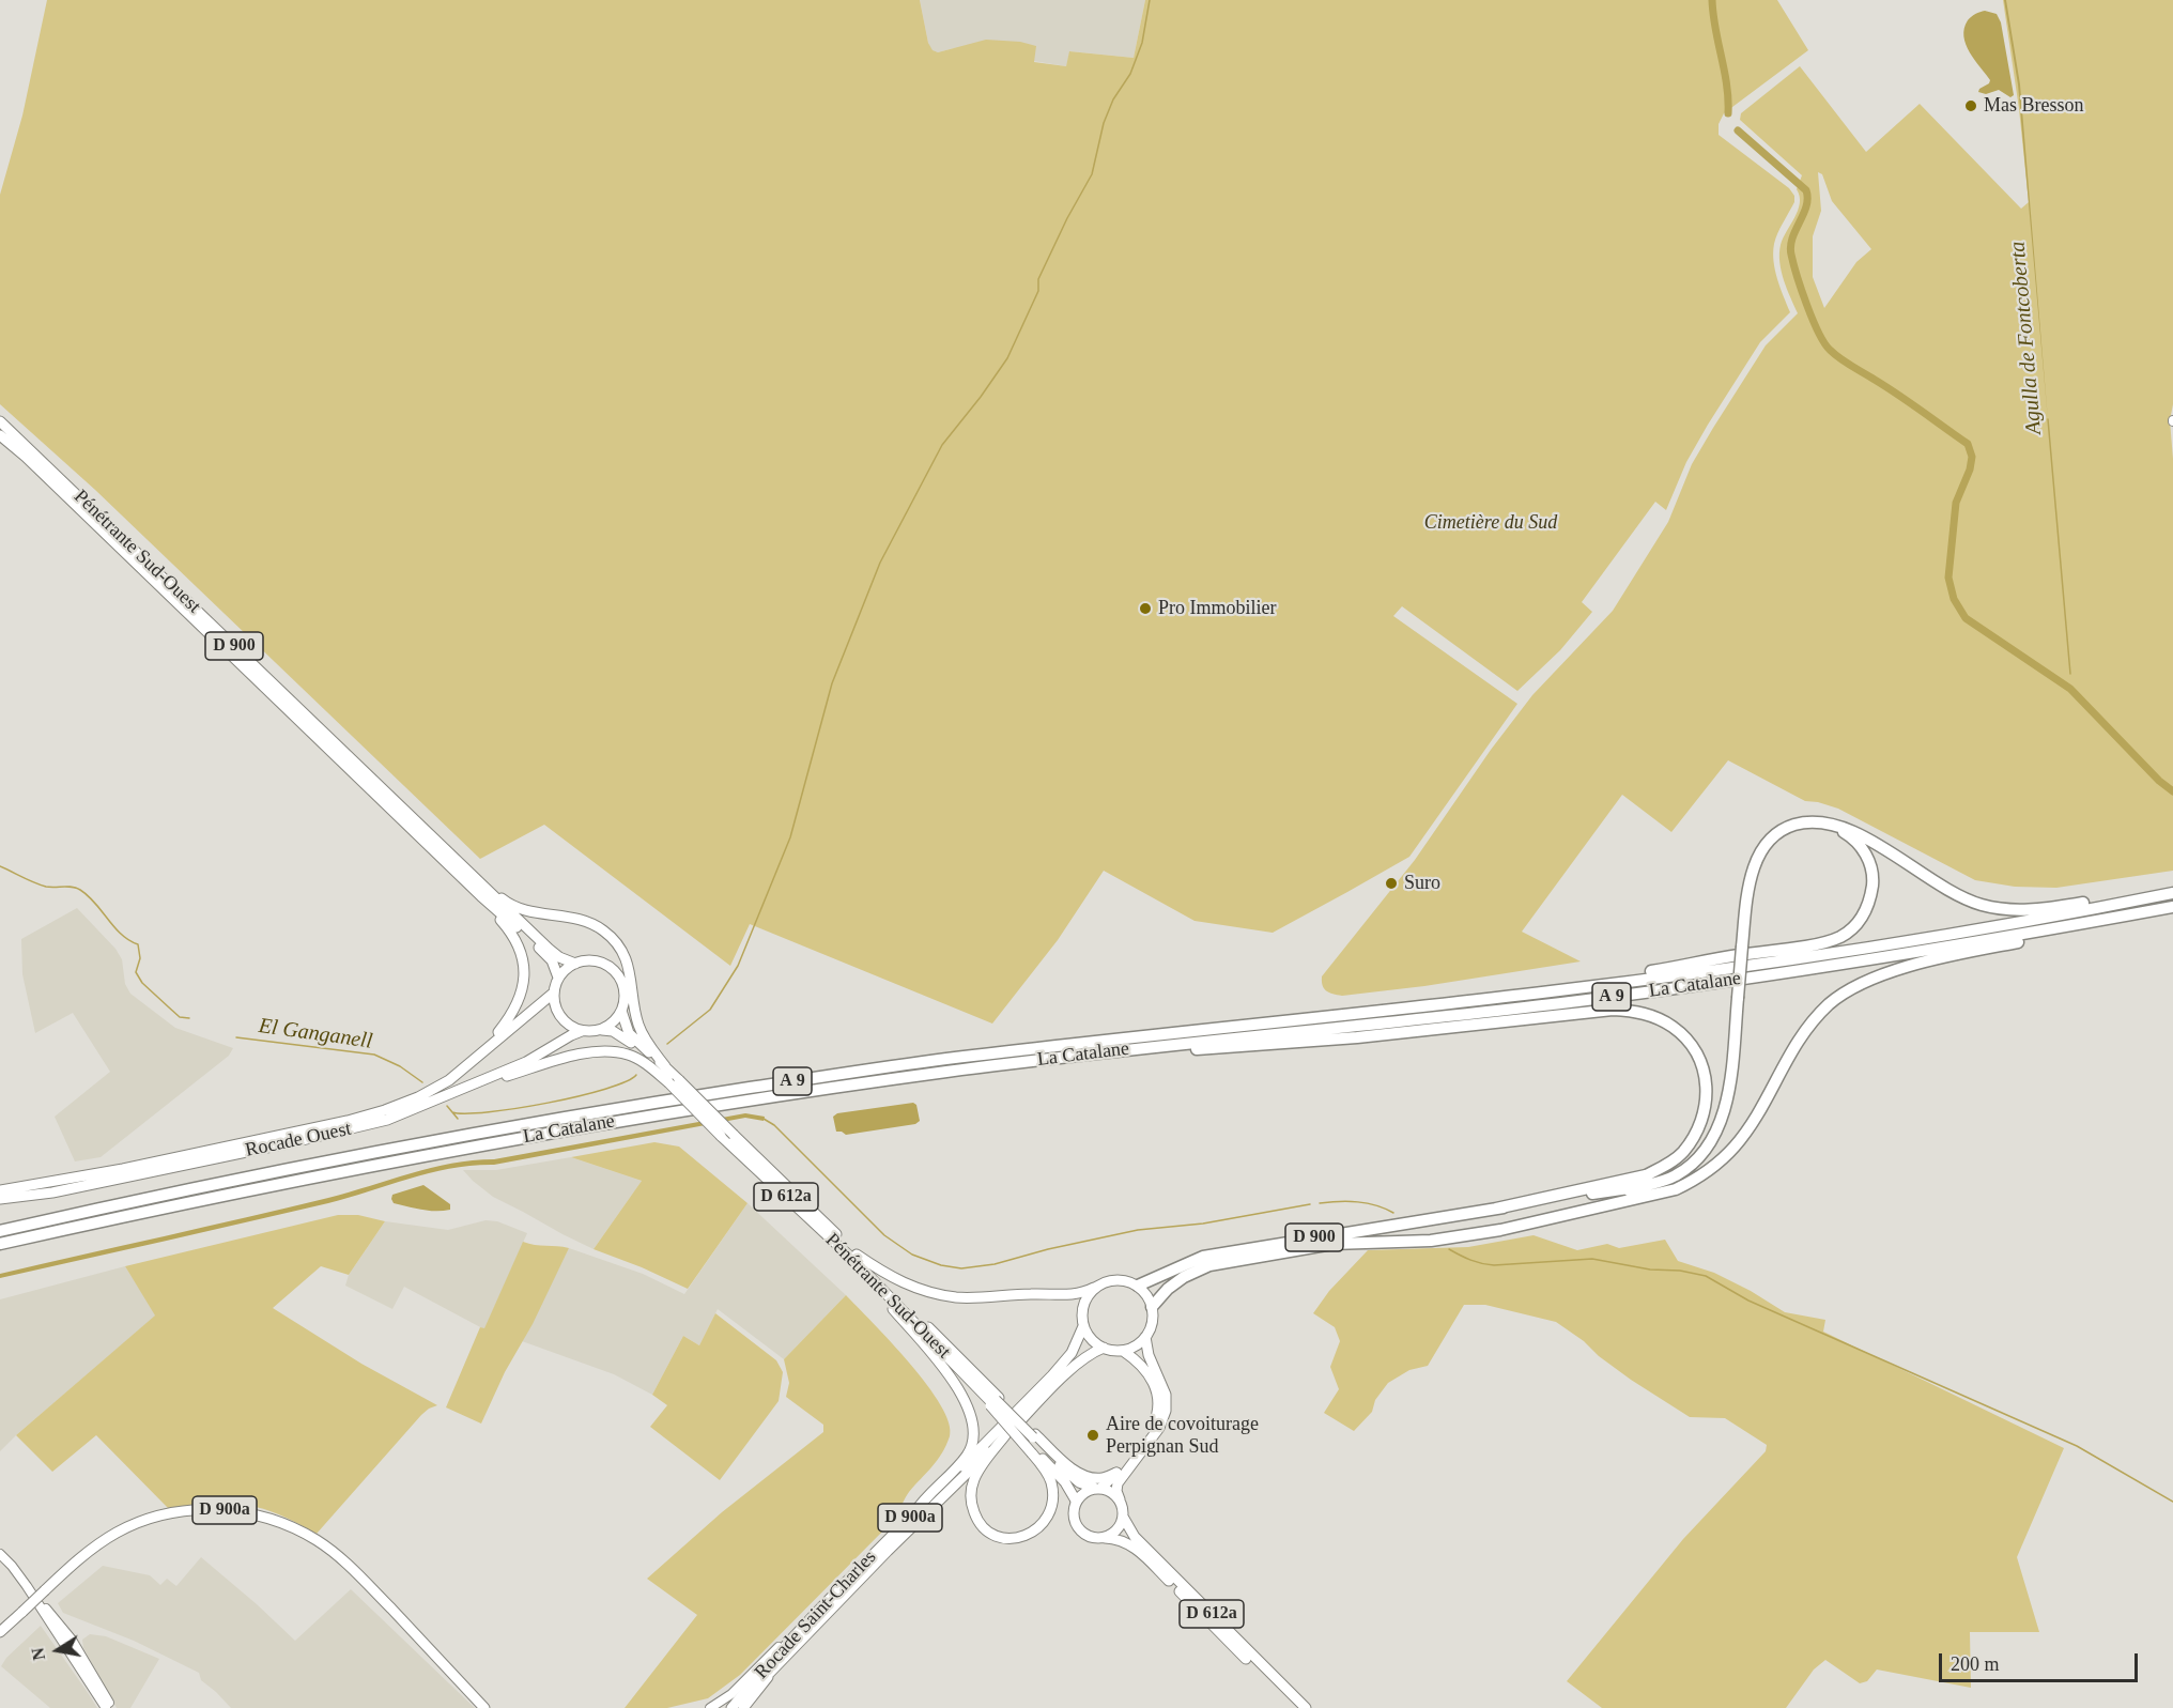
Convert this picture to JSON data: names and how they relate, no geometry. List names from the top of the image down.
{
  "streets": {
    "highway": ["D 900", "La Catalane", "A 9"],
    "main road": [
      "Pénétrante Sud-Ouest",
      "Rocade Ouest",
      "D 612a",
      "D 900a",
      "Rocade Saint-Charles"
    ]
  },
  "crossings": [
    ["Pénétrante Sud-Ouest", "Rocade Ouest"],
    ["Pénétrante Sud-Ouest", "D 612a"],
    ["Pénétrante Sud-Ouest", "D 900a"],
    ["D 900", "Rocade Saint-Charles"],
    ["D 900a", "Rocade Saint-Charles"]
  ],
  "water": ["Agulla de Fontcoberta", "El Ganganell"],
  "parks": ["Cimetière du Sud"],
  "places": [
    "Mas Bresson",
    "Pro Immobilier",
    "Suro",
    "Aire de covoiturage Perpignan Sud"
  ],
  "scale_bar": "200 m",
  "north": "left"
}
